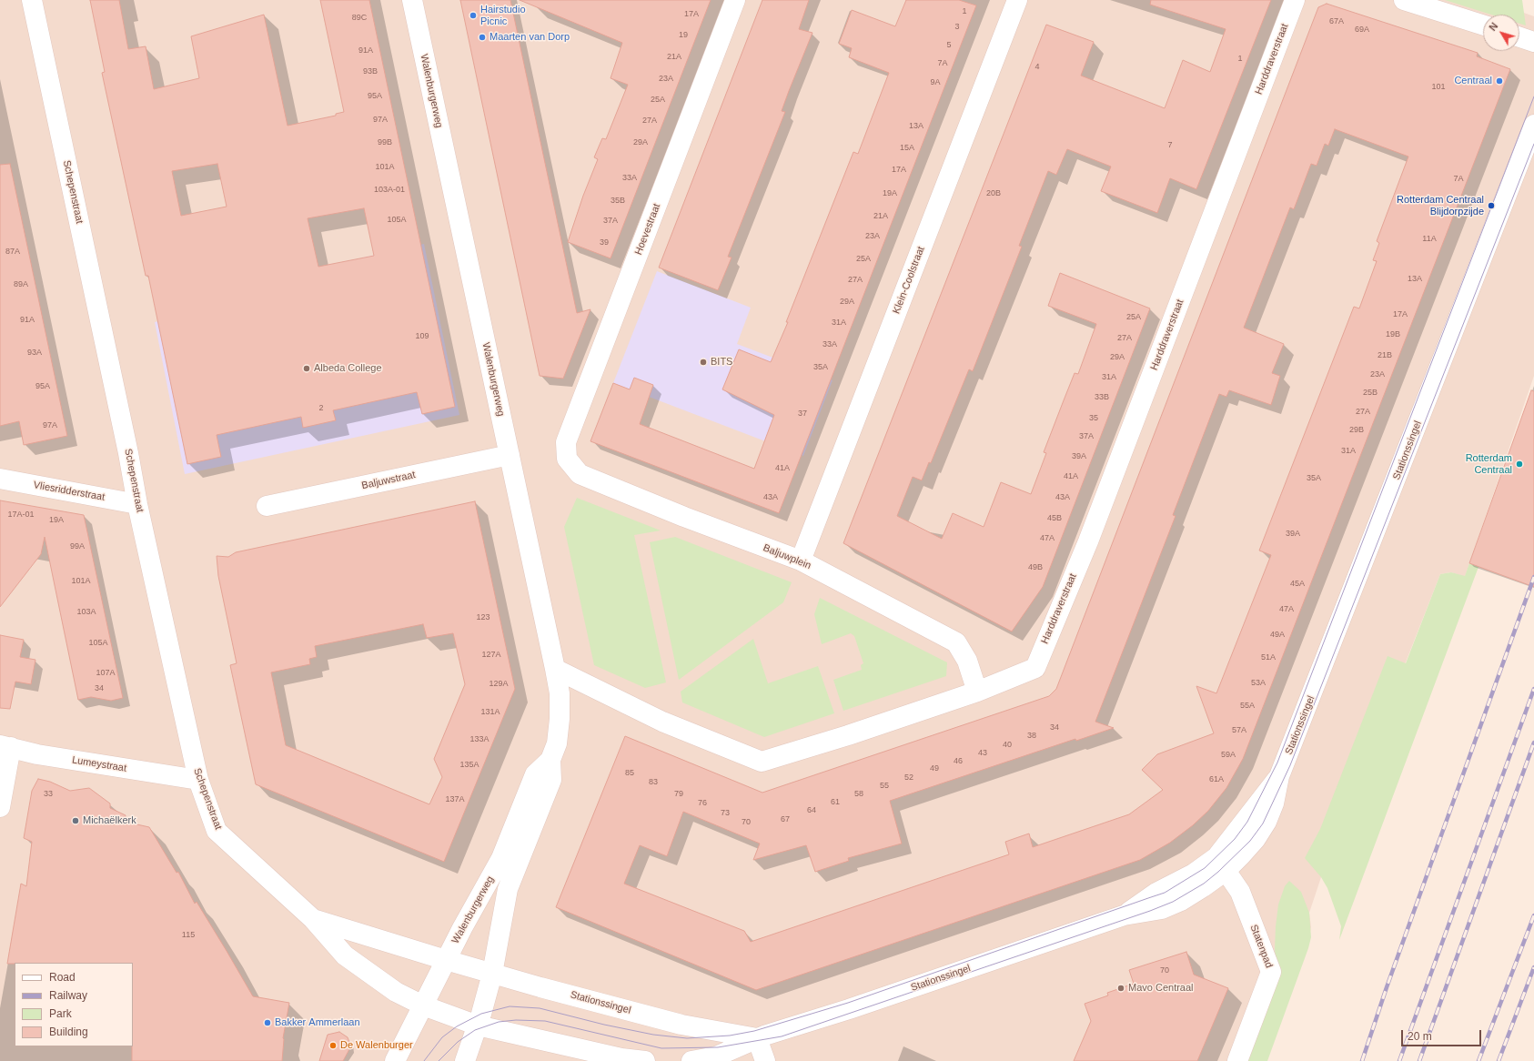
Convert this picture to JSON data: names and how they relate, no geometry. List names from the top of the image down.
{
  "streets": {
    "street": [
      "Harddraverstraat",
      "Walenburgerweg",
      "Schepenstraat",
      "Hoevestraat",
      "Klein-Coolstraat",
      "Stationssingel",
      "Baljuwstraat",
      "Vliesridderstraat",
      "Baljuwplein",
      "Lumeystraat",
      "Statenpad"
    ]
  },
  "crossings": [
    ["Harddraverstraat", "Baljuwplein"],
    ["Walenburgerweg", "Schepenstraat"],
    ["Walenburgerweg", "Stationssingel"],
    ["Walenburgerweg", "Baljuwstraat"],
    ["Schepenstraat", "Stationssingel"],
    ["Schepenstraat", "Vliesridderstraat"],
    ["Schepenstraat", "Lumeystraat"],
    ["Hoevestraat", "Baljuwplein"],
    ["Klein-Coolstraat", "Baljuwplein"],
    ["Stationssingel", "Statenpad"]
  ],
  "places": [
    "Hairstudio Picnic",
    "Maarten van Dorp",
    "Centraal",
    "Rotterdam Centraal Blijdorpzijde",
    "BITS",
    "Albeda College",
    "Rotterdam Centraal",
    "Michaëlkerk",
    "Mavo Centraal",
    "Bakker Ammerlaan",
    "De Walenburger"
  ],
  "house_numbers": [
    "1",
    "17A",
    "89C",
    "67A",
    "3",
    "69A",
    "19",
    "5",
    "91A",
    "21A",
    "1",
    "7A",
    "4",
    "93B",
    "23A",
    "9A",
    "101",
    "95A",
    "25A",
    "97A",
    "27A",
    "13A",
    "99B",
    "29A",
    "7",
    "15A",
    "101A",
    "17A",
    "33A",
    "7A",
    "103A-01",
    "19A",
    "20B",
    "35B",
    "21A",
    "105A",
    "37A",
    "23A",
    "11A",
    "39",
    "87A",
    "25A",
    "13A",
    "27A",
    "89A",
    "29A",
    "17A",
    "25A",
    "91A",
    "31A",
    "19B",
    "109",
    "27A",
    "33A",
    "93A",
    "21B",
    "29A",
    "35A",
    "23A",
    "31A",
    "95A",
    "25B",
    "33B",
    "2",
    "27A",
    "37",
    "35",
    "97A",
    "29B",
    "37A",
    "31A",
    "39A",
    "41A",
    "41A",
    "35A",
    "43A",
    "43A",
    "17A-01",
    "45B",
    "19A",
    "39A",
    "47A",
    "99A",
    "49B",
    "101A",
    "45A",
    "47A",
    "103A",
    "123",
    "49A",
    "105A",
    "127A",
    "51A",
    "107A",
    "53A",
    "129A",
    "34",
    "55A",
    "131A",
    "34",
    "57A",
    "38",
    "133A",
    "40",
    "43",
    "59A",
    "46",
    "135A",
    "49",
    "85",
    "52",
    "61A",
    "83",
    "55",
    "33",
    "79",
    "58",
    "137A",
    "61",
    "76",
    "64",
    "73",
    "67",
    "70",
    "115",
    "70"
  ],
  "legend": [
    "Road",
    "Railway",
    "Park",
    "Building"
  ],
  "scale_bar": "20 m",
  "north": "top left"
}
